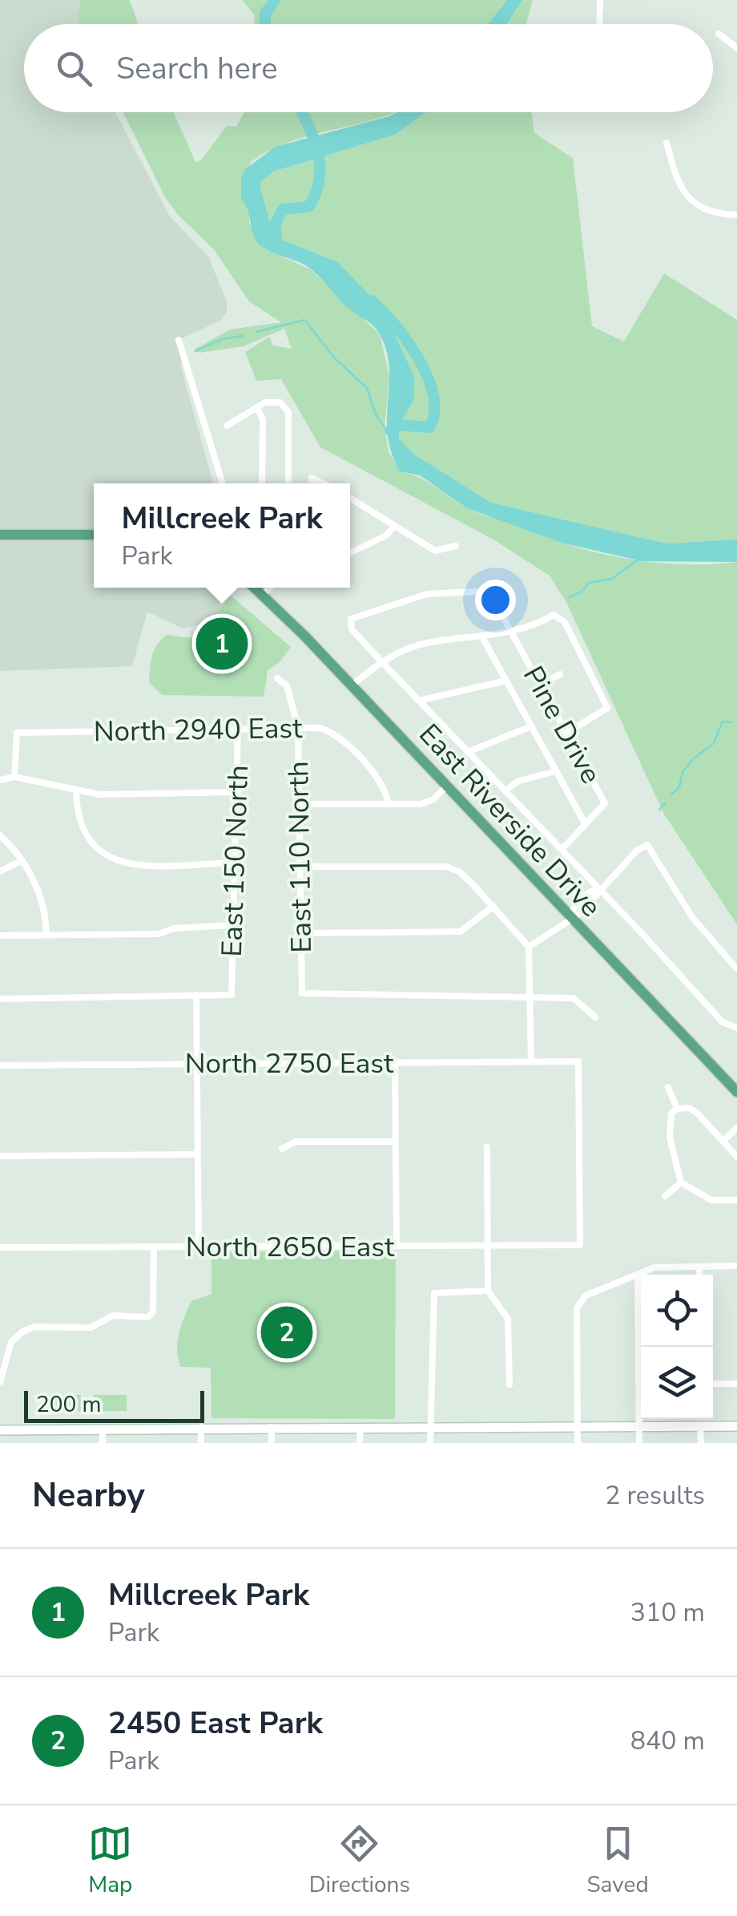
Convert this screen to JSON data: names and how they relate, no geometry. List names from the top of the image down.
{
  "streets": {
    "main road": ["East Riverside Drive"],
    "street": [
      "Pine Drive",
      "North 2940 East",
      "East 110 North",
      "East 150 North",
      "North 2750 East",
      "North 2650 East"
    ]
  },
  "crossings": [
    ["North 2940 East", "East 110 North"],
    ["North 2940 East", "East 150 North"],
    ["North 2750 East", "North 2650 East"]
  ],
  "scale_bar": "200 m",
  "page": {
    "search": "Search here",
    "popup": ["Millcreek Park", "Park"],
    "pins": ["1", "2"],
    "scale": "200 m",
    "heading": ["Nearby", "2 results"],
    "list": [
      {
        "mark": "1",
        "name": "Millcreek Park",
        "note": "Park",
        "value": "310 m"
      },
      {
        "mark": "2",
        "name": "2450 East Park",
        "note": "Park",
        "value": "840 m"
      }
    ],
    "nav": ["Map", "Directions", "Saved"]
  }
}
